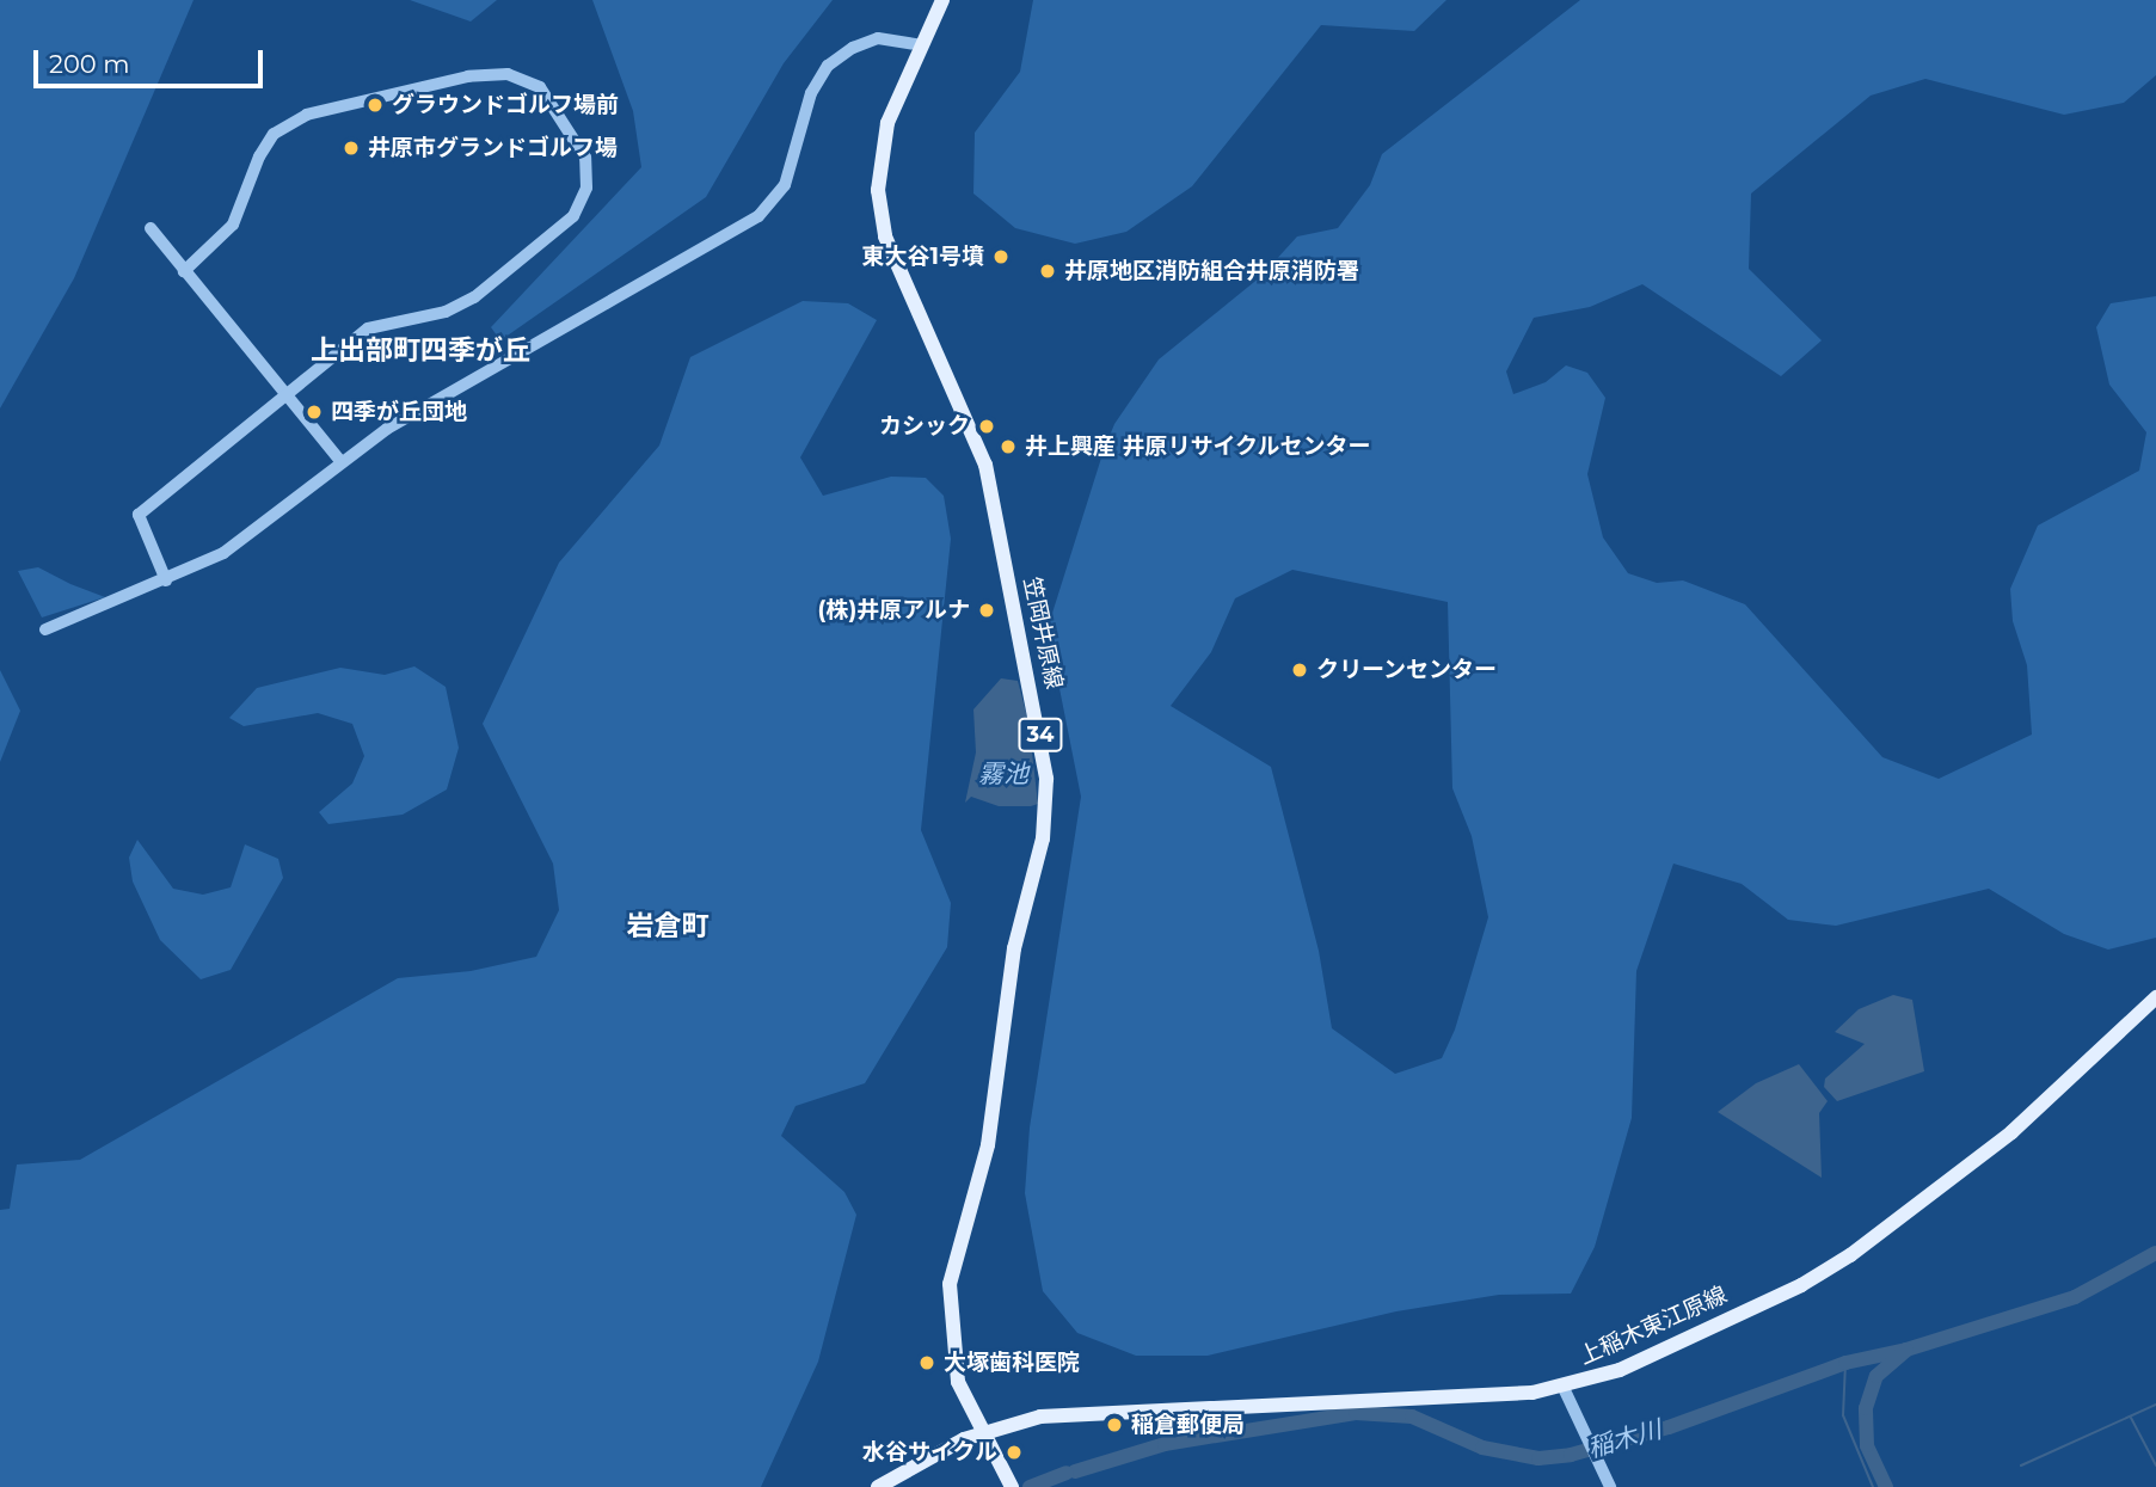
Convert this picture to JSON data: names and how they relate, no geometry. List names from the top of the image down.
{
  "streets": {
    "main road": ["笠岡井原線", "34", "上稲木東江原線"]
  },
  "crossings": [
    ["笠岡井原線", "上稲木東江原線"]
  ],
  "districts": ["上出部町四季が丘", "岩倉町"],
  "water": ["霧池", "稲木川"],
  "places": [
    "グラウンドゴルフ場前",
    "井原市グランドゴルフ場",
    "東大谷1号墳",
    "井原地区消防組合井原消防署",
    "四季が丘団地",
    "カシック",
    "井上興産 井原リサイクルセンター",
    "(株)井原アルナ",
    "クリーンセンター",
    "大塚歯科医院",
    "稲倉郵便局",
    "水谷サイクル"
  ],
  "scale_bar": "200 m"
}
